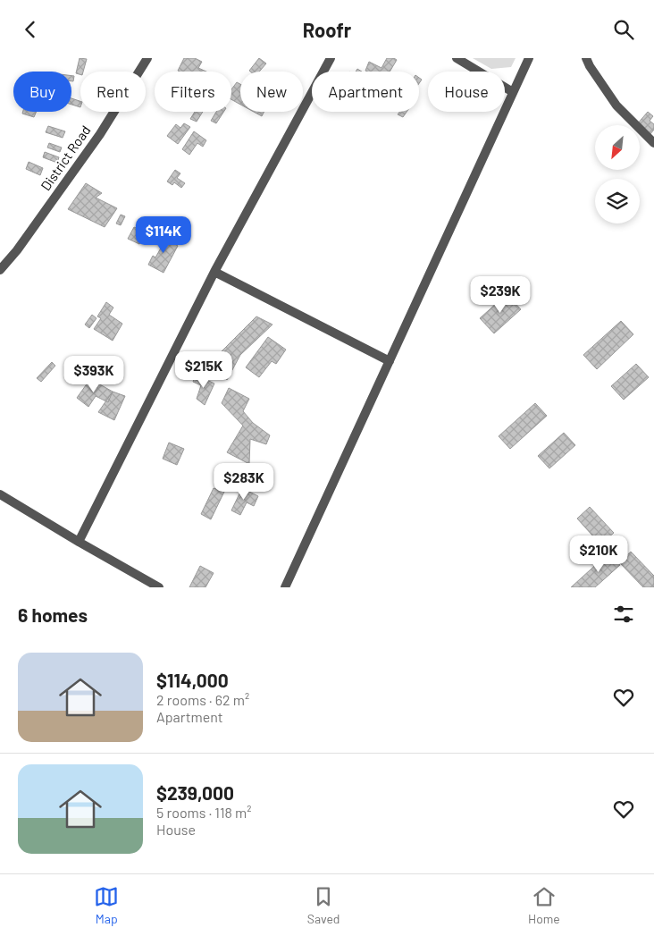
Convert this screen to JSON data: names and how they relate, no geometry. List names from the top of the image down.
{
  "streets": {
    "street": ["District Road"]
  },
  "north": "bottom left",
  "page": {
    "header": "Roofr",
    "chip": [
      "Buy",
      "Rent",
      "Filters",
      "New",
      "Apartment",
      "House"
    ],
    "price": [
      "$114K",
      "$239K",
      "$215K",
      "$393K",
      "$283K",
      "$210K"
    ],
    "heading": "6 homes",
    "list": [
      {
        "name": "$114,000",
        "note": "2 rooms · 62 m² · Apartment"
      },
      {
        "name": "$239,000",
        "note": "5 rooms · 118 m² · House"
      }
    ],
    "tabs": ["Map", "Saved", "Home"]
  }
}
